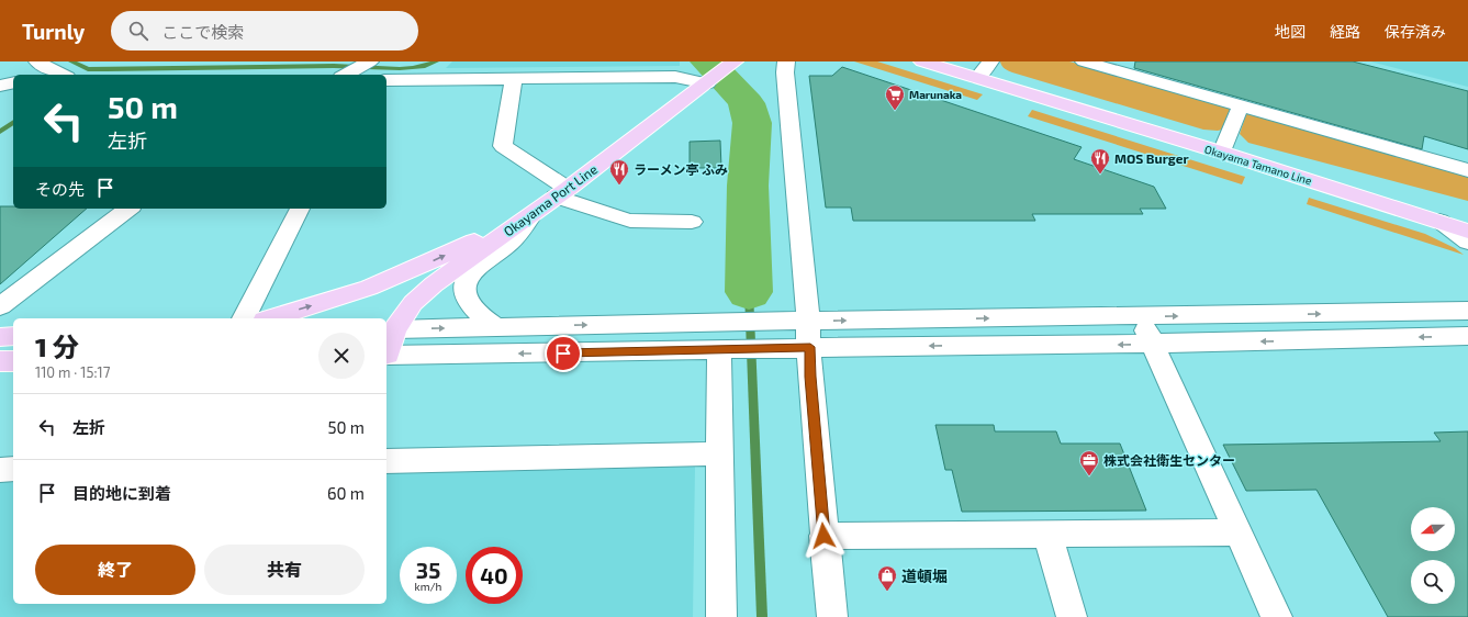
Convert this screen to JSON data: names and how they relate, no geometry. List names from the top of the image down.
{
  "streets": {
    "main road": ["Okayama Tamano Line", "Okayama Port Line"]
  },
  "places": {
    "supermarket": ["Marunaka"],
    "restaurant": ["MOS Burger", "ラーメン亭 ふみ"],
    "office": ["株式会社衛生センター"],
    "shop": ["道頓堀"]
  },
  "north": "left",
  "page": {
    "header": "Turnly",
    "search": "ここで検索",
    "nav": ["地図", "経路", "保存済み"],
    "turn": ["50 m", "左折"],
    "then": "その先",
    "heading": ["1 分", "110 m · 15:17"],
    "list": [
      {
        "name": "左折",
        "value": "50 m"
      },
      {
        "name": "目的地に到着",
        "value": "60 m"
      }
    ],
    "buttons": ["終了", "共有"],
    "speed": "35 km/h",
    "limit": "40"
  }
}
